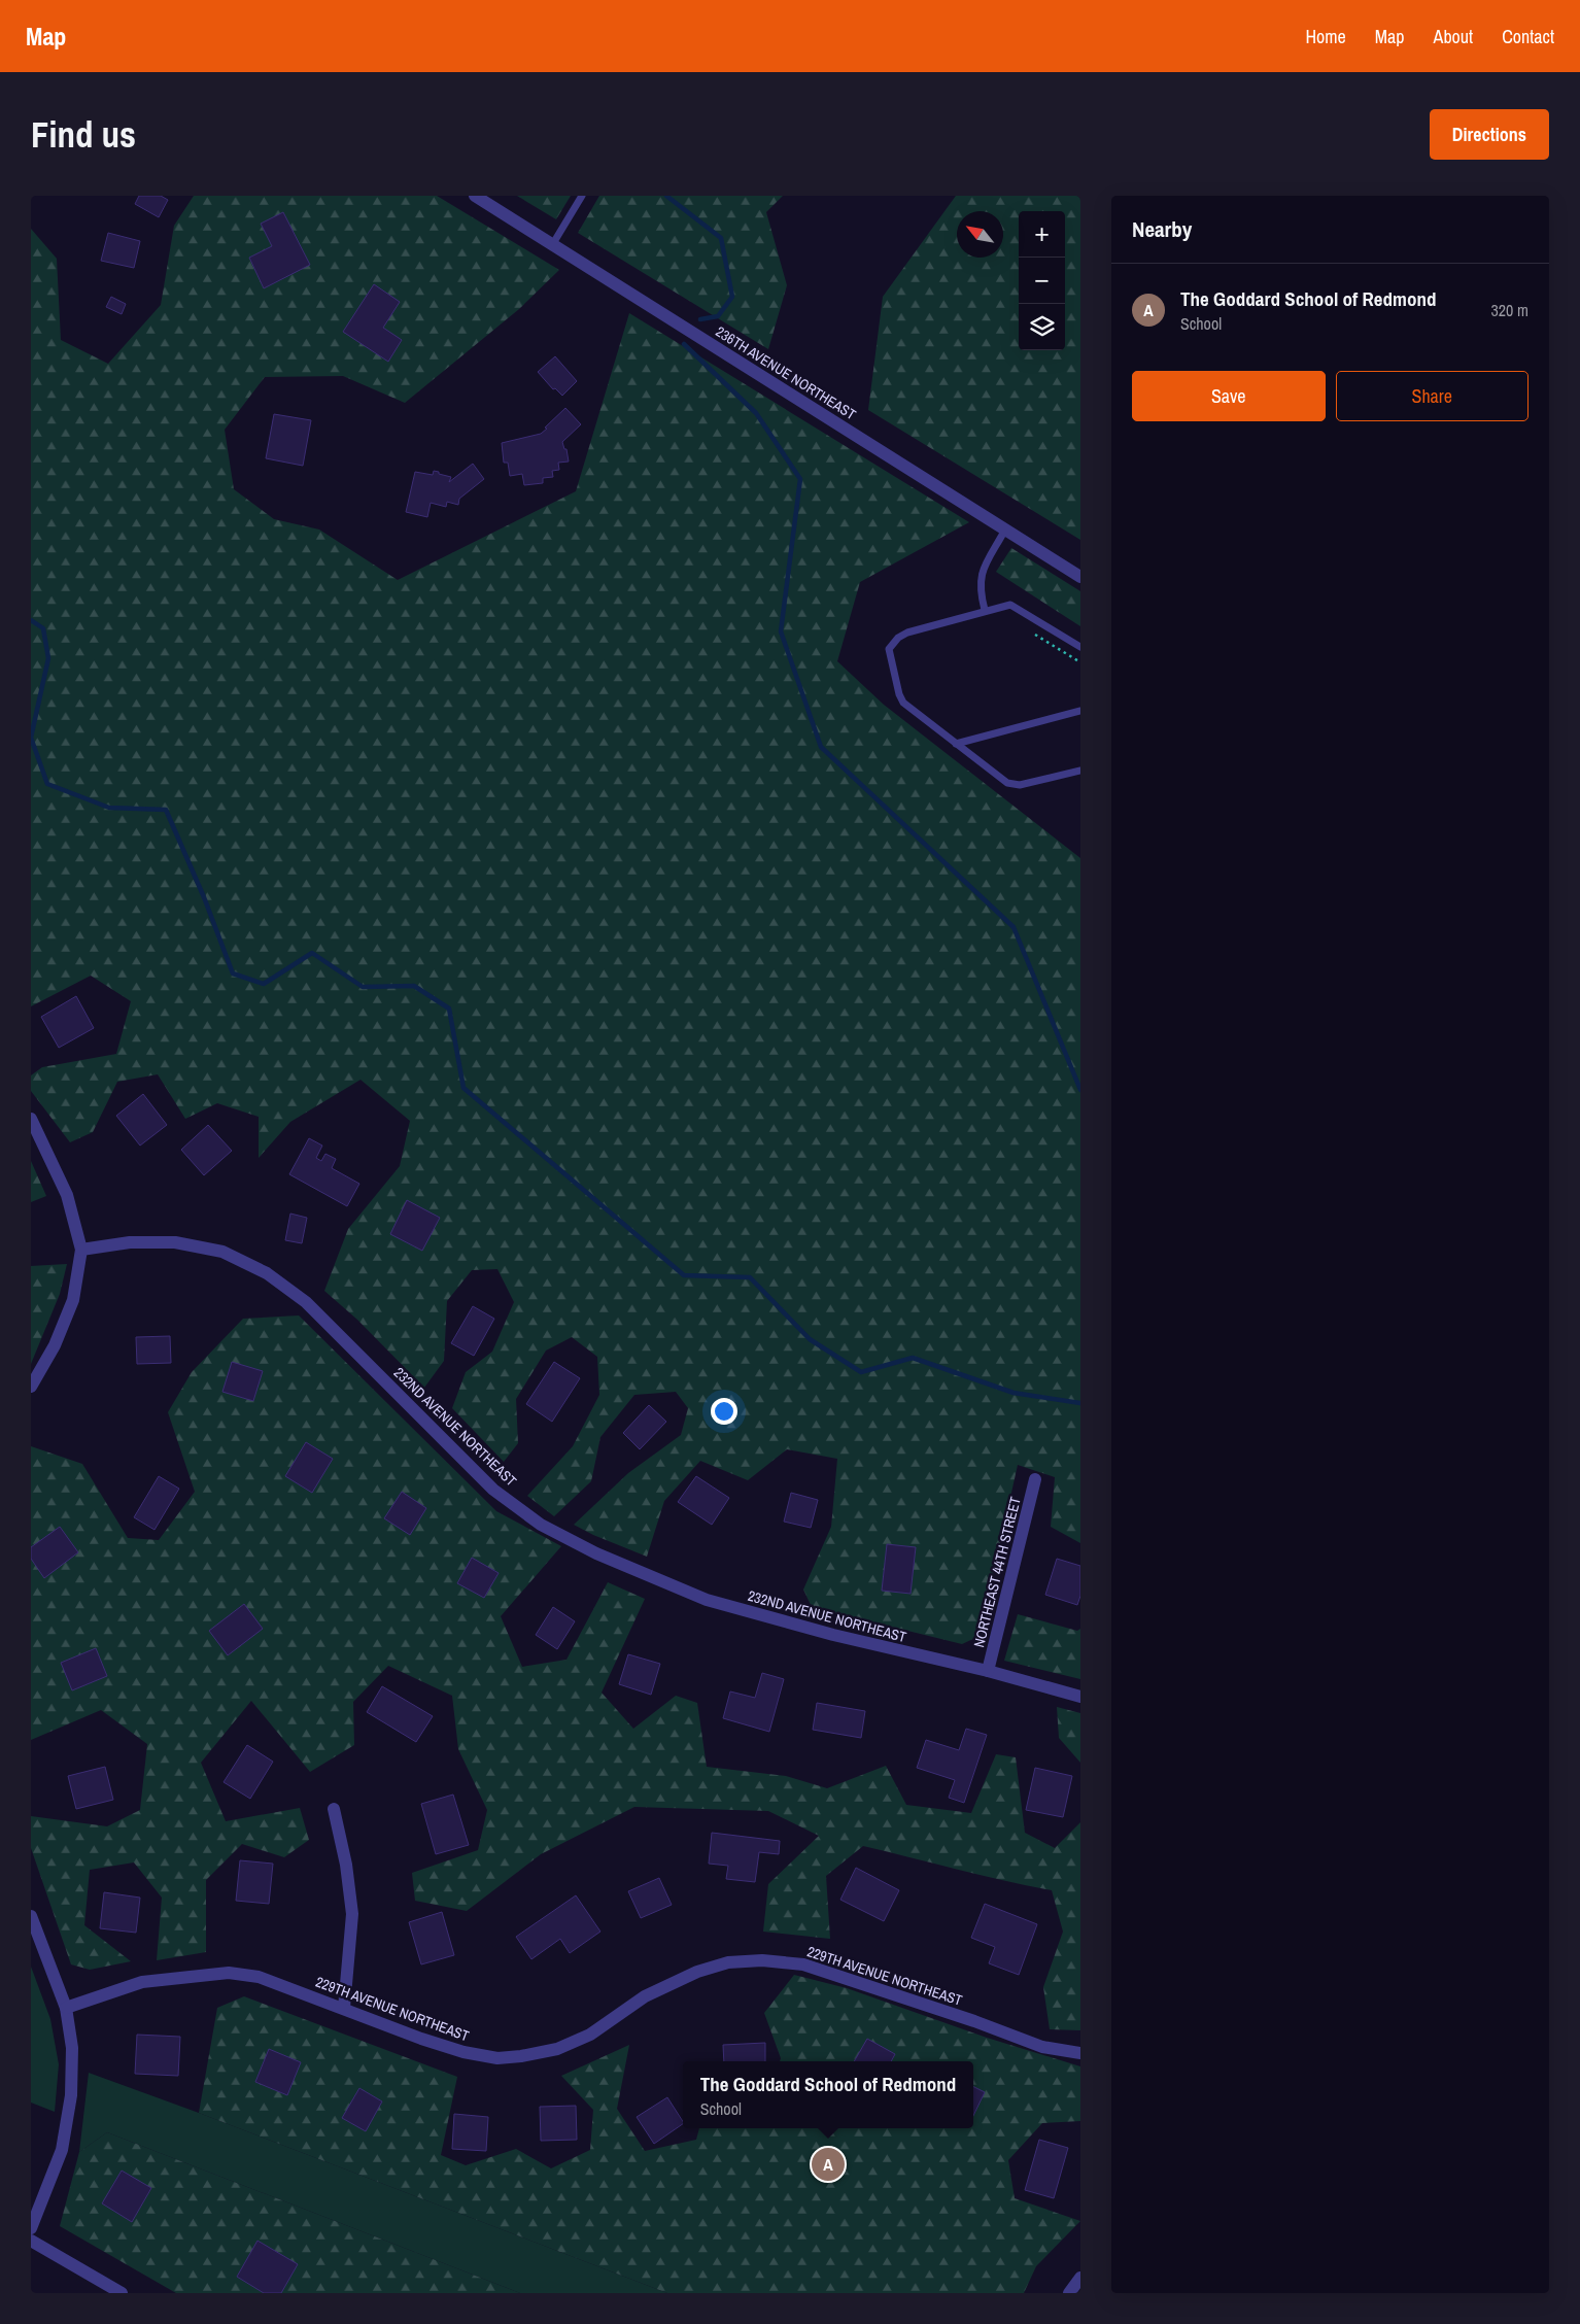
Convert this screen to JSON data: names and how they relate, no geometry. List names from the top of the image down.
{
  "streets": {
    "street": [
      "236TH AVENUE NORTHEAST",
      "232ND AVENUE NORTHEAST",
      "NORTHEAST 44TH STREET",
      "229TH AVENUE NORTHEAST"
    ]
  },
  "crossings": [
    ["232ND AVENUE NORTHEAST", "NORTHEAST 44TH STREET"]
  ],
  "north": "top left",
  "page": {
    "header": "Map",
    "nav": [
      "Home",
      "Map",
      "About",
      "Contact"
    ],
    "buttons": [
      "Directions",
      ["Save", "Share"]
    ],
    "title": "Find us",
    "heading": "Nearby",
    "map_buttons": ["+", "−"],
    "list": [
      {
        "mark": "A",
        "name": "The Goddard School of Redmond",
        "note": "School",
        "value": "320 m"
      }
    ],
    "popup": ["The Goddard School of Redmond", "School"],
    "pins": "A"
  }
}
